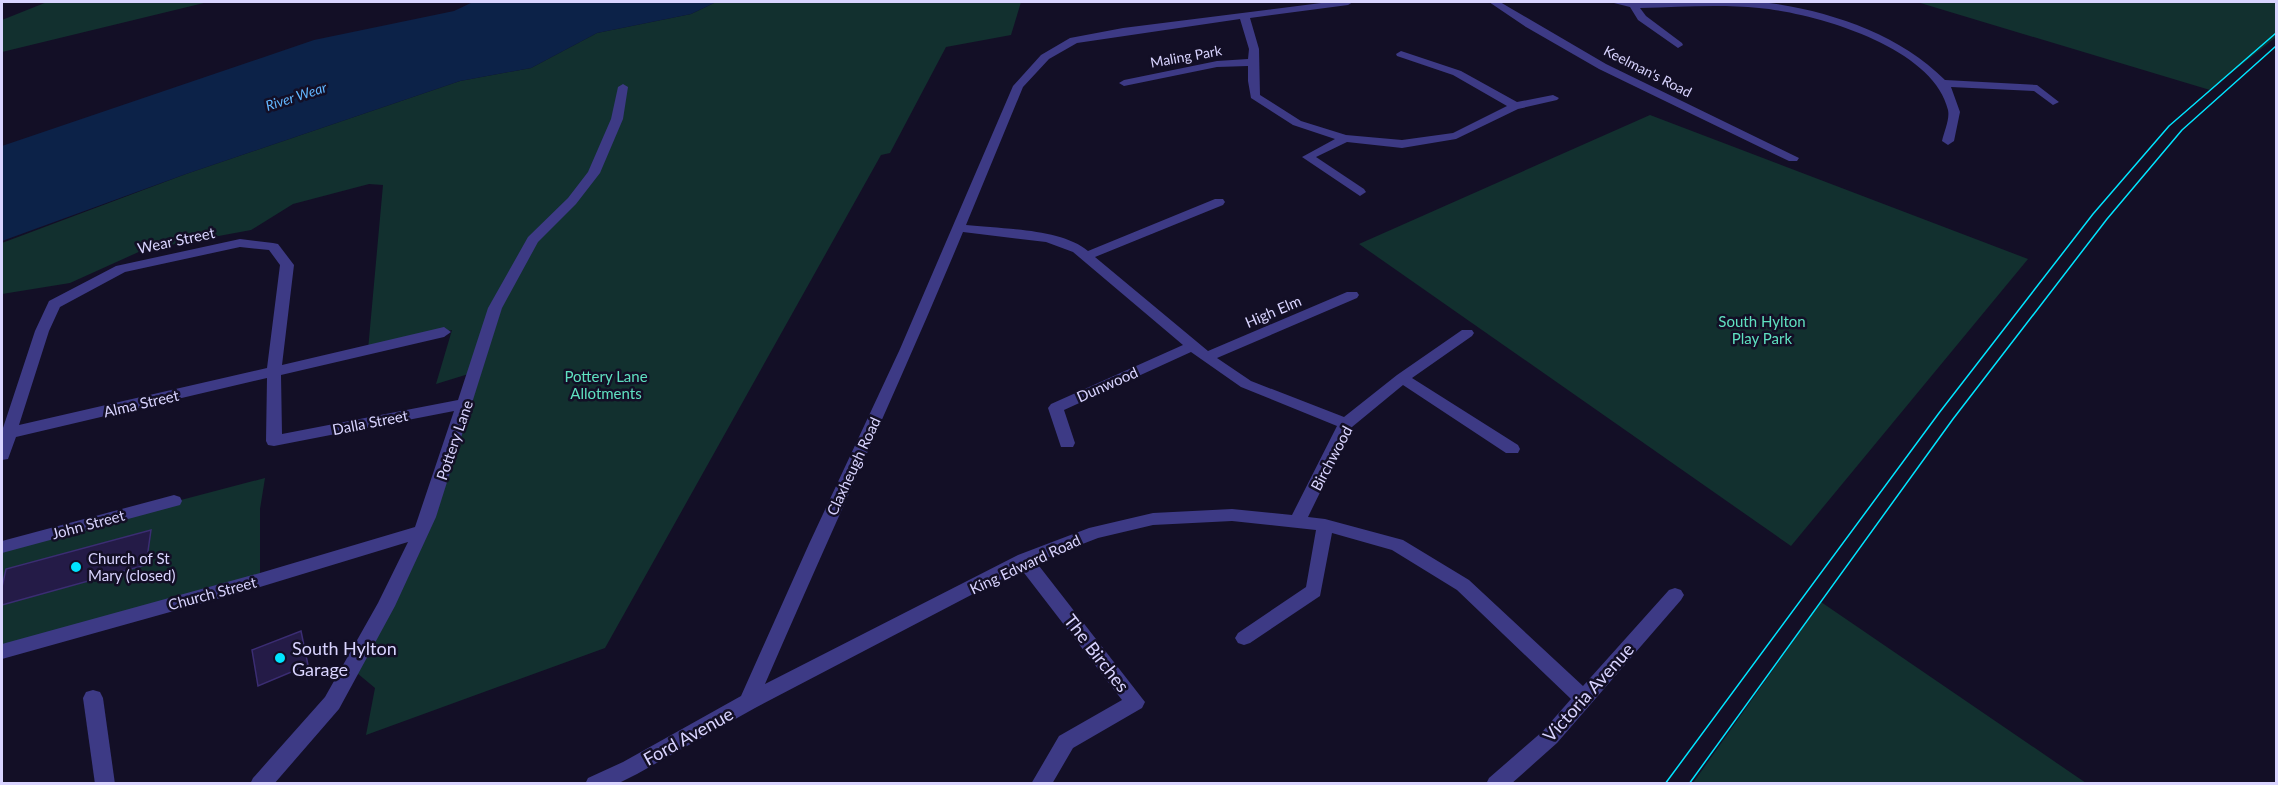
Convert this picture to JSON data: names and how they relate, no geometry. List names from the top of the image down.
{
  "streets": {
    "street": [
      "Maling Park",
      "Keelman's Road",
      "Wear Street",
      "High Elm",
      "Dunwood",
      "Alma Street",
      "Dalla Street",
      "Pottery Lane",
      "Birchwood",
      "Claxheugh Road",
      "John Street",
      "King Edward Road",
      "Church Street",
      "The Birches",
      "Victoria Avenue",
      "Ford Avenue"
    ]
  },
  "crossings": [
    ["Wear Street", "Alma Street"],
    ["Wear Street", "Dalla Street"],
    ["Dalla Street", "Pottery Lane"],
    ["Pottery Lane", "Church Street"],
    ["Birchwood", "King Edward Road"],
    ["Claxheugh Road", "King Edward Road"],
    ["Claxheugh Road", "Ford Avenue"],
    ["King Edward Road", "The Birches"],
    ["King Edward Road", "Victoria Avenue"],
    ["King Edward Road", "Ford Avenue"]
  ],
  "water": ["River Wear"],
  "parks": ["South Hylton Play Park", "Pottery Lane Allotments"],
  "places": ["Church of St Mary (closed)", "South Hylton Garage"]
}
